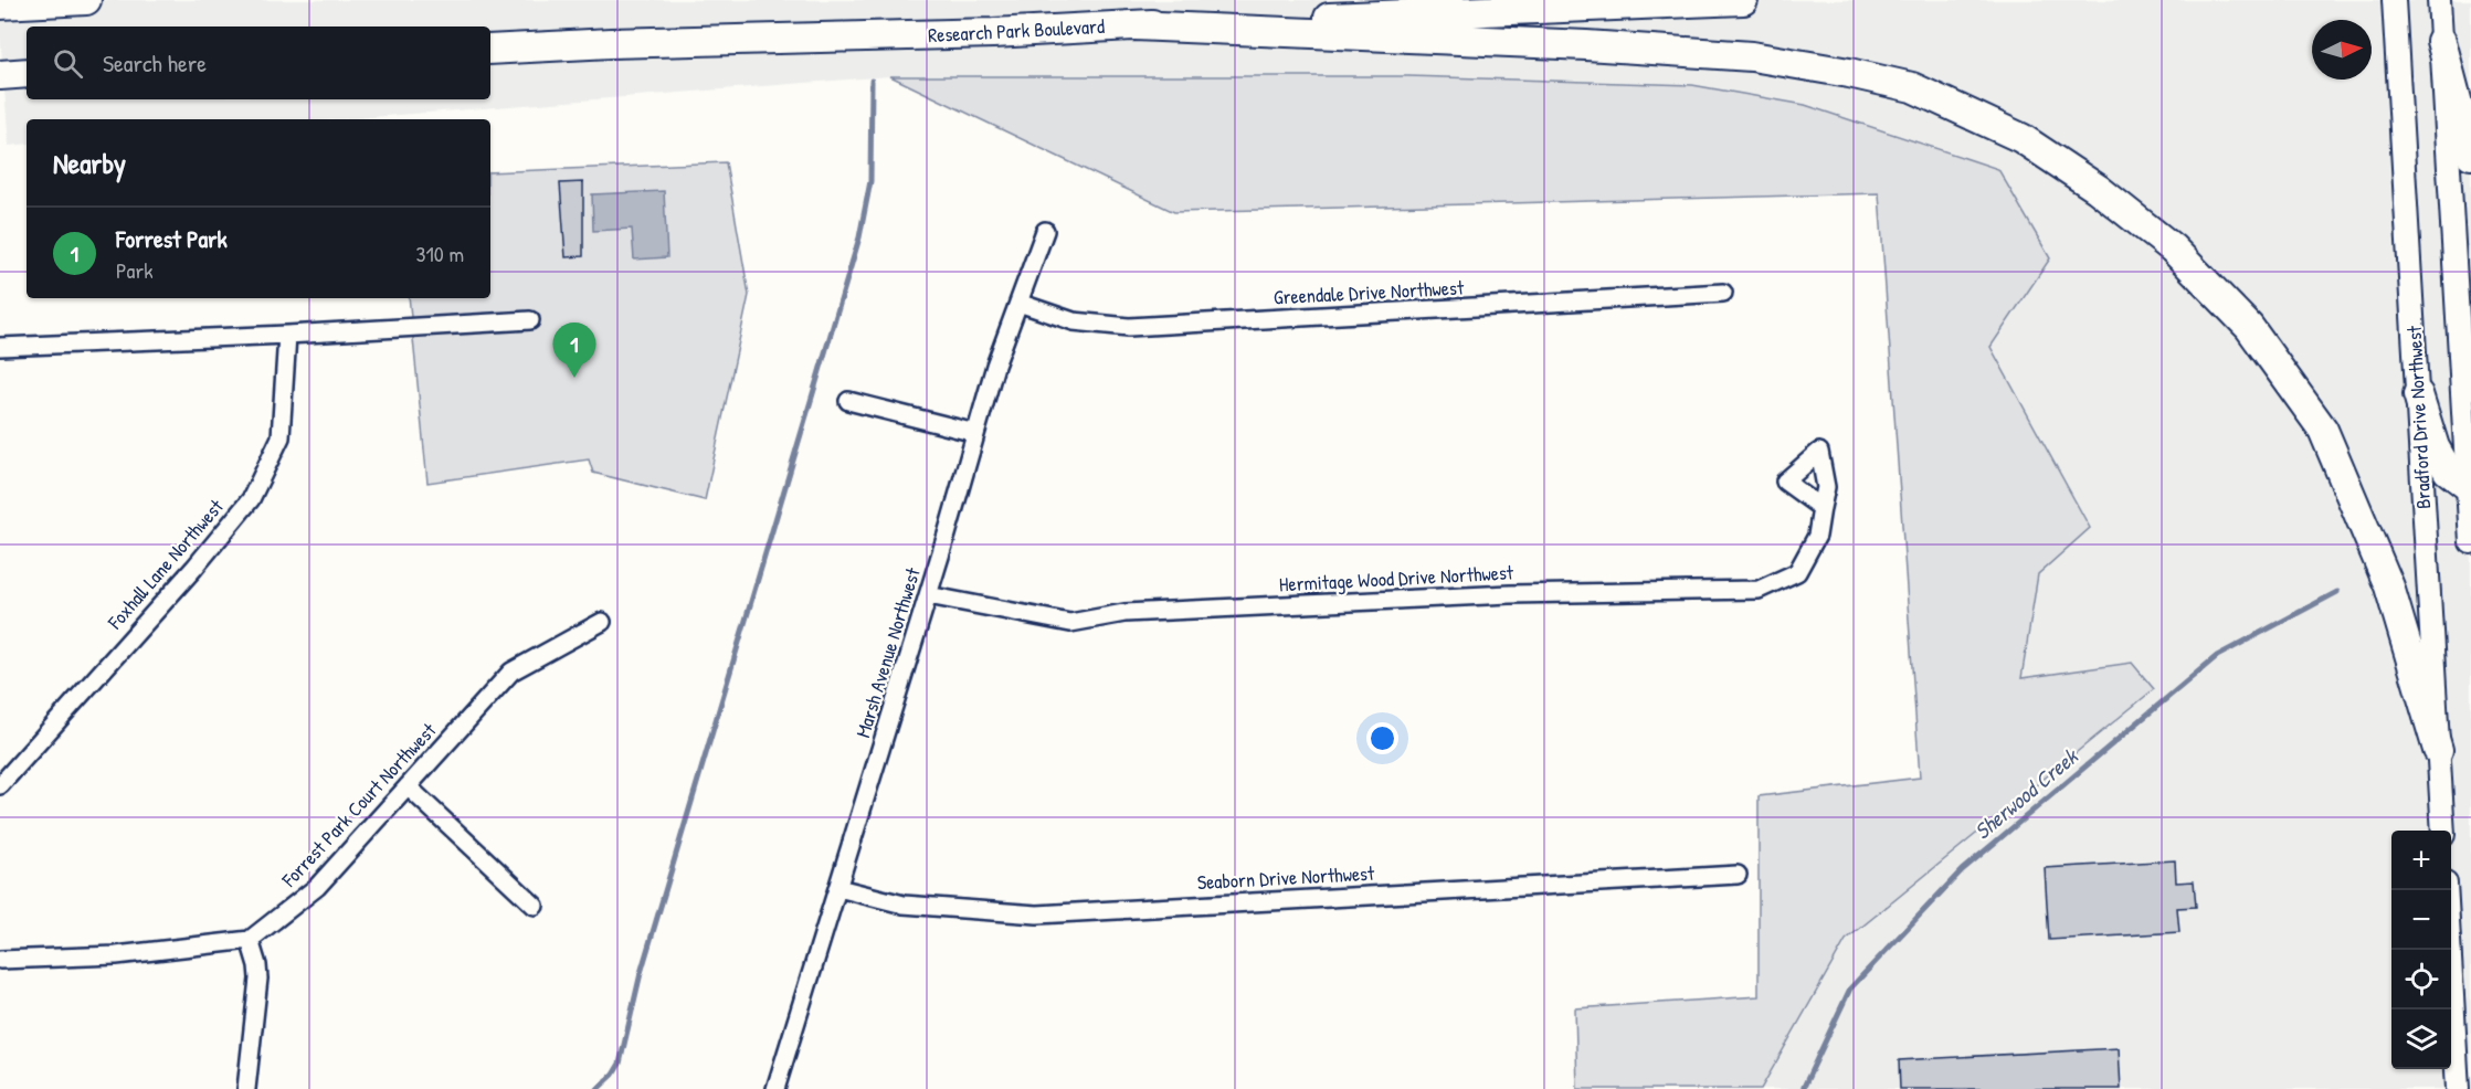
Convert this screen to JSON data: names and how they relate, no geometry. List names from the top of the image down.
{
  "streets": {
    "highway": ["Research Park Boulevard"],
    "main road": ["Bradford Drive Northwest"],
    "street": [
      "Greendale Drive Northwest",
      "Foxhall Lane Northwest",
      "Hermitage Wood Drive Northwest",
      "Marsh Avenue Northwest",
      "Forrest Park Court Northwest",
      "Seaborn Drive Northwest"
    ]
  },
  "crossings": [
    ["Greendale Drive Northwest", "Marsh Avenue Northwest"],
    ["Hermitage Wood Drive Northwest", "Marsh Avenue Northwest"],
    ["Marsh Avenue Northwest", "Seaborn Drive Northwest"]
  ],
  "water": ["Sherwood Creek"],
  "north": "right",
  "page": {
    "search": "Search here",
    "heading": "Nearby",
    "list": [
      {
        "mark": "1",
        "name": "Forrest Park",
        "note": "Park",
        "value": "310 m"
      }
    ],
    "pins": "1",
    "map_buttons": ["+", "−"]
  }
}
